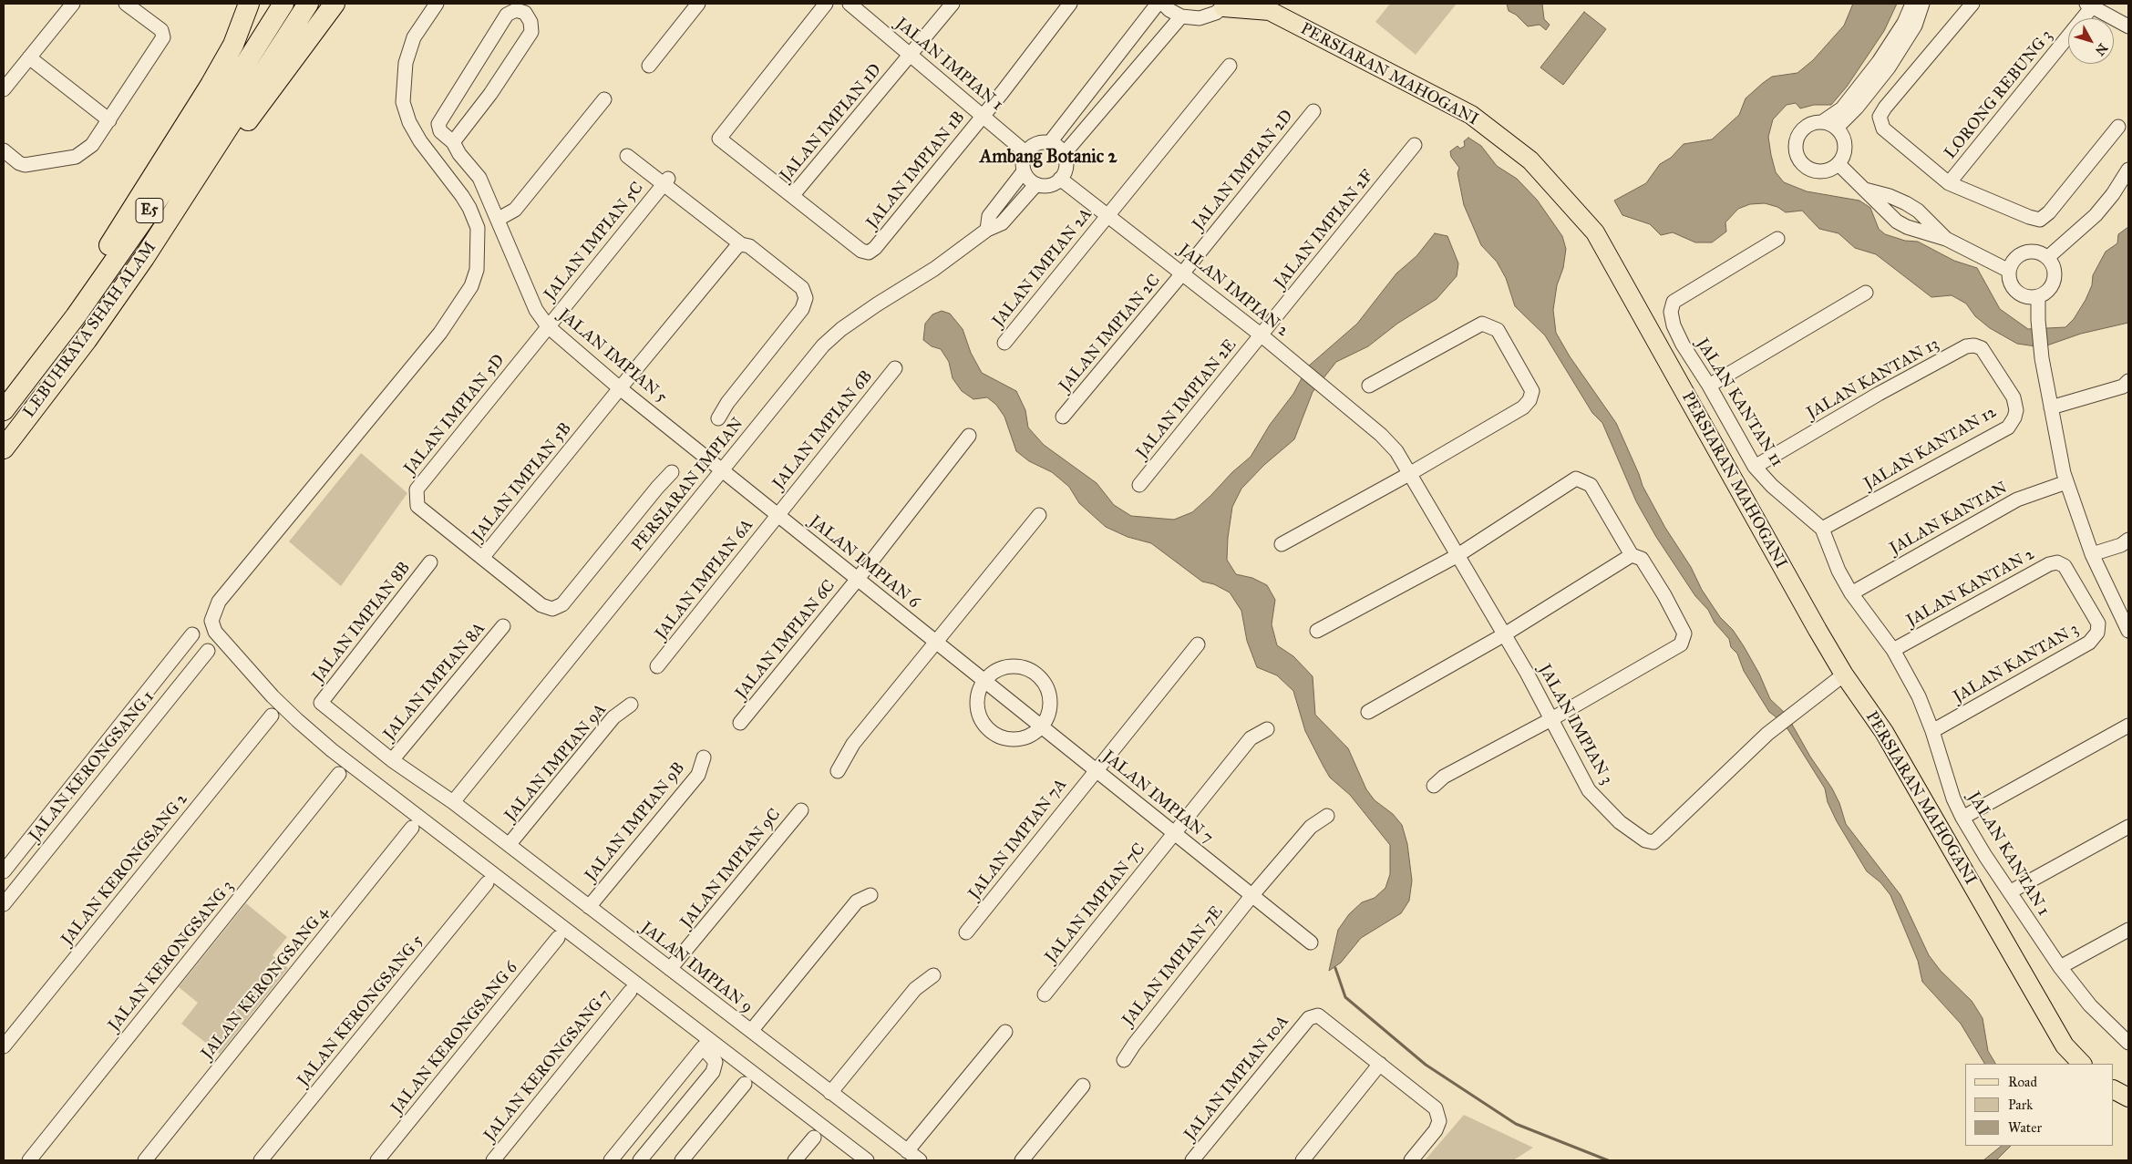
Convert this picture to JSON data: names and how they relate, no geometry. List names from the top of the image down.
{
  "streets": {
    "highway": ["E5", "LEBUHRAYA SHAH ALAM"],
    "main road": ["PERSIARAN MAHOGANI"],
    "street": [
      "JALAN IMPIAN 1",
      "LORONG REBUNG 3",
      "JALAN IMPIAN 1D",
      "JALAN IMPIAN 1B",
      "JALAN IMPIAN 2D",
      "JALAN IMPIAN 2F",
      "JALAN IMPIAN 5C",
      "JALAN IMPIAN 2A",
      "JALAN IMPIAN 2",
      "JALAN IMPIAN 2C",
      "JALAN IMPIAN 5",
      "JALAN KANTAN 13",
      "JALAN IMPIAN 2E",
      "JALAN KANTAN 11",
      "JALAN IMPIAN 5D",
      "JALAN IMPIAN 6B",
      "JALAN KANTAN 12",
      "JALAN IMPIAN 5B",
      "PERSIARAN IMPIAN",
      "JALAN KANTAN",
      "JALAN IMPIAN 6",
      "JALAN IMPIAN 6A",
      "JALAN KANTAN 2",
      "JALAN IMPIAN 8B",
      "JALAN IMPIAN 6C",
      "JALAN KANTAN 3",
      "JALAN IMPIAN 8A",
      "JALAN IMPIAN 3",
      "JALAN IMPIAN 9A",
      "JALAN KERONGSANG 1",
      "JALAN IMPIAN 7",
      "JALAN IMPIAN 9B",
      "JALAN IMPIAN 7A",
      "JALAN KANTAN 1",
      "JALAN IMPIAN 9C",
      "JALAN KERONGSANG 2",
      "JALAN IMPIAN 7C",
      "JALAN KERONGSANG 3",
      "JALAN IMPIAN 7E",
      "JALAN IMPIAN 9",
      "JALAN KERONGSANG 4",
      "JALAN KERONGSANG 5",
      "JALAN KERONGSANG 6",
      "JALAN KERONGSANG 7",
      "JALAN IMPIAN 10A"
    ]
  },
  "crossings": [
    ["JALAN IMPIAN 1", "JALAN IMPIAN 1D"],
    ["JALAN IMPIAN 1", "JALAN IMPIAN 1B"],
    ["JALAN IMPIAN 1", "JALAN IMPIAN 2"],
    ["JALAN IMPIAN 1", "PERSIARAN IMPIAN"],
    ["PERSIARAN MAHOGANI", "JALAN IMPIAN 3"],
    ["JALAN IMPIAN 1D", "JALAN IMPIAN 1B"],
    ["JALAN IMPIAN 2D", "JALAN IMPIAN 2"],
    ["JALAN IMPIAN 2D", "JALAN IMPIAN 2C"],
    ["JALAN IMPIAN 2F", "JALAN IMPIAN 2"],
    ["JALAN IMPIAN 2F", "JALAN IMPIAN 2E"],
    ["JALAN IMPIAN 5C", "JALAN IMPIAN 5"],
    ["JALAN IMPIAN 5C", "JALAN IMPIAN 5D"],
    ["JALAN IMPIAN 2A", "JALAN IMPIAN 2"],
    ["JALAN IMPIAN 2", "JALAN IMPIAN 2C"],
    ["JALAN IMPIAN 2", "JALAN IMPIAN 2E"],
    ["JALAN IMPIAN 2", "PERSIARAN IMPIAN"],
    ["JALAN IMPIAN 2", "JALAN IMPIAN 3"],
    ["JALAN IMPIAN 5", "JALAN IMPIAN 5D"],
    ["JALAN IMPIAN 5", "JALAN IMPIAN 5B"],
    ["JALAN IMPIAN 5", "PERSIARAN IMPIAN"],
    ["JALAN IMPIAN 5", "JALAN IMPIAN 6"],
    ["JALAN KANTAN 13", "JALAN KANTAN 11"],
    ["JALAN KANTAN 13", "JALAN KANTAN 12"],
    ["JALAN KANTAN 11", "JALAN KANTAN 12"],
    ["JALAN KANTAN 11", "JALAN KANTAN"],
    ["JALAN KANTAN 11", "JALAN KANTAN 1"],
    ["JALAN IMPIAN 5D", "JALAN IMPIAN 5B"],
    ["JALAN IMPIAN 6B", "JALAN IMPIAN 6"],
    ["JALAN IMPIAN 6B", "JALAN IMPIAN 6A"],
    ["PERSIARAN IMPIAN", "JALAN IMPIAN 6"],
    ["PERSIARAN IMPIAN", "JALAN IMPIAN 9"],
    ["JALAN KANTAN", "JALAN KANTAN 1"],
    ["JALAN IMPIAN 6", "JALAN IMPIAN 6A"],
    ["JALAN IMPIAN 6", "JALAN IMPIAN 6C"],
    ["JALAN IMPIAN 6", "JALAN IMPIAN 7"],
    ["JALAN KANTAN 2", "JALAN KANTAN 3"],
    ["JALAN KANTAN 2", "JALAN KANTAN 1"],
    ["JALAN IMPIAN 8B", "JALAN IMPIAN 9"],
    ["JALAN KANTAN 3", "JALAN KANTAN 1"],
    ["JALAN IMPIAN 8A", "JALAN IMPIAN 9"],
    ["JALAN IMPIAN 9A", "JALAN IMPIAN 9"],
    ["JALAN IMPIAN 7", "JALAN IMPIAN 7A"],
    ["JALAN IMPIAN 7", "JALAN IMPIAN 7C"],
    ["JALAN IMPIAN 7", "JALAN IMPIAN 7E"],
    ["JALAN IMPIAN 9B", "JALAN IMPIAN 9"],
    ["JALAN IMPIAN 9C", "JALAN IMPIAN 9"]
  ],
  "districts": ["Ambang Botanic 2"],
  "legend": ["Road", "Park", "Water"],
  "north": "bottom right"
}
